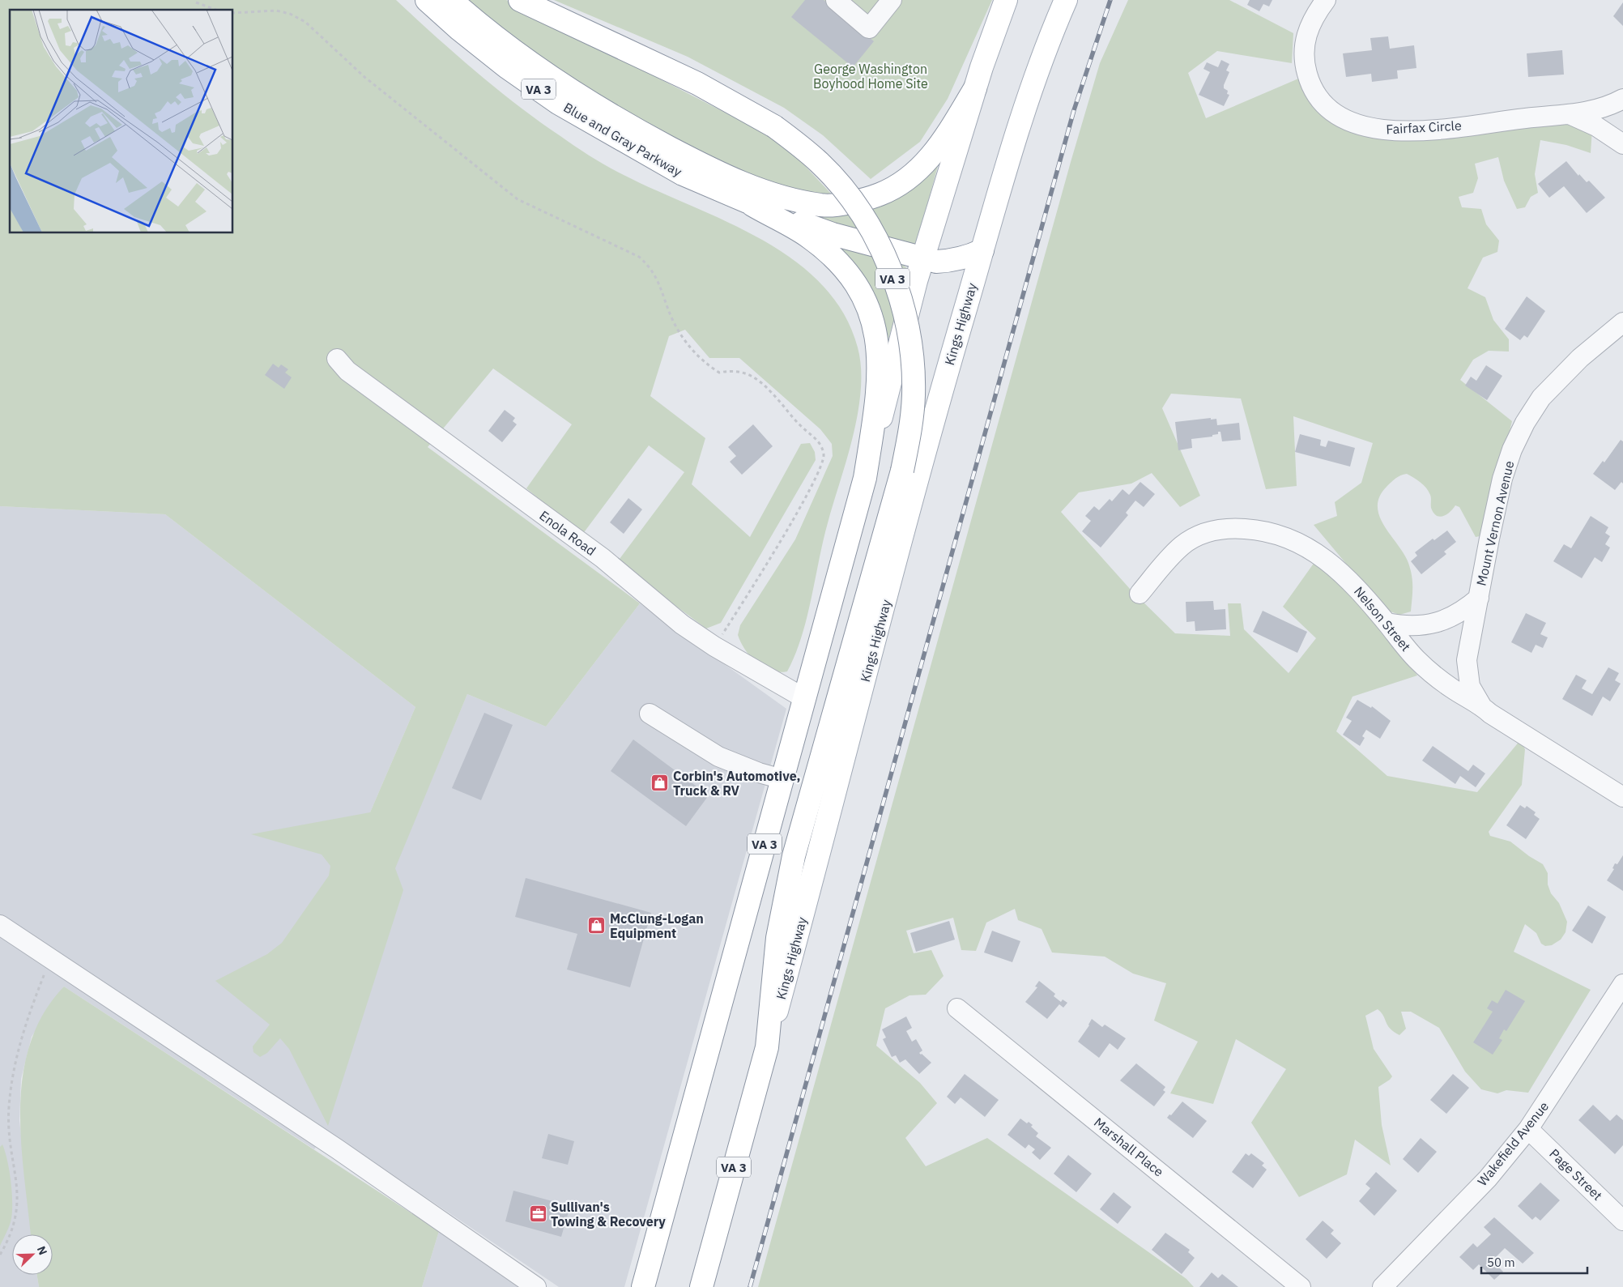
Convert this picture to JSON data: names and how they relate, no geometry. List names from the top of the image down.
{
  "streets": {
    "main road": ["VA 3", "Blue and Gray Parkway", "Kings Highway"],
    "street": [
      "Fairfax Circle",
      "Mount Vernon Avenue",
      "Enola Road",
      "Nelson Street",
      "Wakefield Avenue",
      "Marshall Place",
      "Page Street"
    ]
  },
  "crossings": [
    ["VA 3", "Blue and Gray Parkway"],
    ["VA 3", "Kings Highway"],
    ["VA 3", "Enola Road"],
    ["Mount Vernon Avenue", "Nelson Street"],
    ["Wakefield Avenue", "Page Street"]
  ],
  "parks": ["George Washington Boyhood Home Site"],
  "places": {
    "shop": ["Corbin's Automotive, Truck & RV", "McClung-Logan Equipment"],
    "office": ["Sullivan's Towing & Recovery"]
  },
  "scale_bar": "50 m",
  "north": "top right"
}
